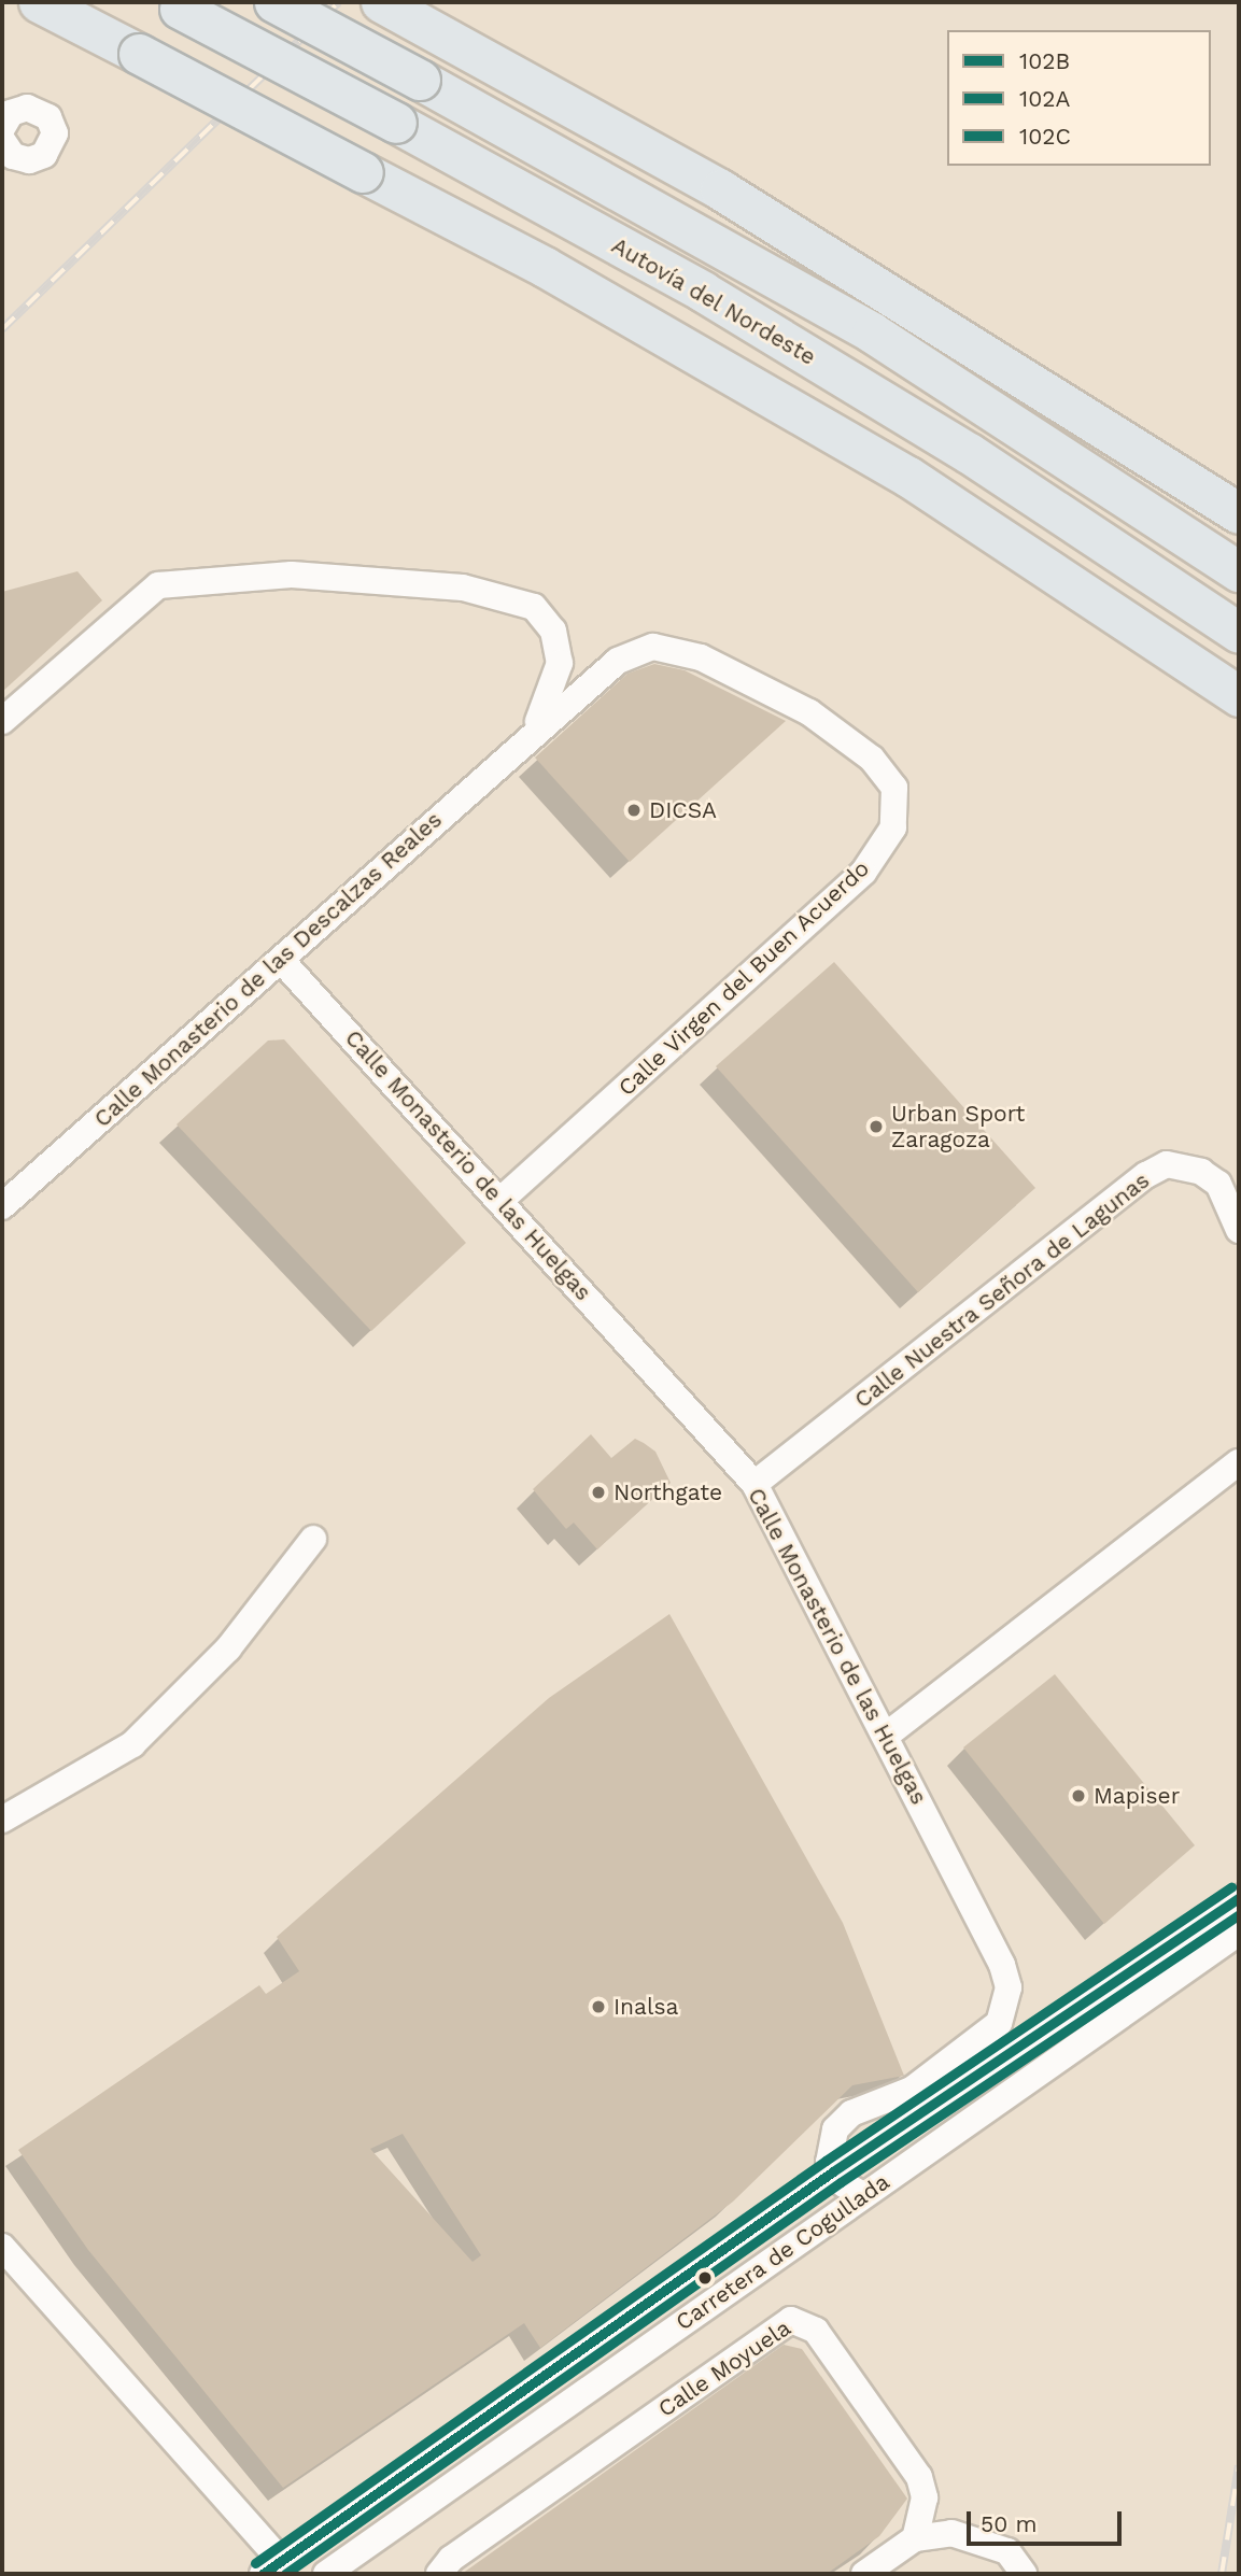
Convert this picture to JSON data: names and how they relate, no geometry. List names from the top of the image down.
{
  "streets": {
    "highway": ["Autovía del Nordeste"],
    "street": [
      "Calle Monasterio de las Descalzas Reales",
      "Calle Virgen del Buen Acuerdo",
      "Calle Monasterio de las Huelgas",
      "Calle Nuestra Señora de Lagunas",
      "Carretera de Cogullada",
      "Calle Moyuela"
    ]
  },
  "crossings": [
    ["Calle Monasterio de las Descalzas Reales", "Calle Virgen del Buen Acuerdo"],
    ["Calle Monasterio de las Descalzas Reales", "Calle Monasterio de las Huelgas"],
    ["Calle Virgen del Buen Acuerdo", "Calle Monasterio de las Huelgas"],
    ["Calle Monasterio de las Huelgas", "Calle Nuestra Señora de Lagunas"],
    ["Calle Monasterio de las Huelgas", "Carretera de Cogullada"]
  ],
  "places": [
    "DICSA",
    "Urban Sport Zaragoza",
    "Northgate",
    "Mapiser",
    "Inalsa"
  ],
  "lines": ["transit line 102C", "transit line 102B", "transit line 102A"],
  "legend": ["102B", "102A", "102C"],
  "scale_bar": "50 m"
}
